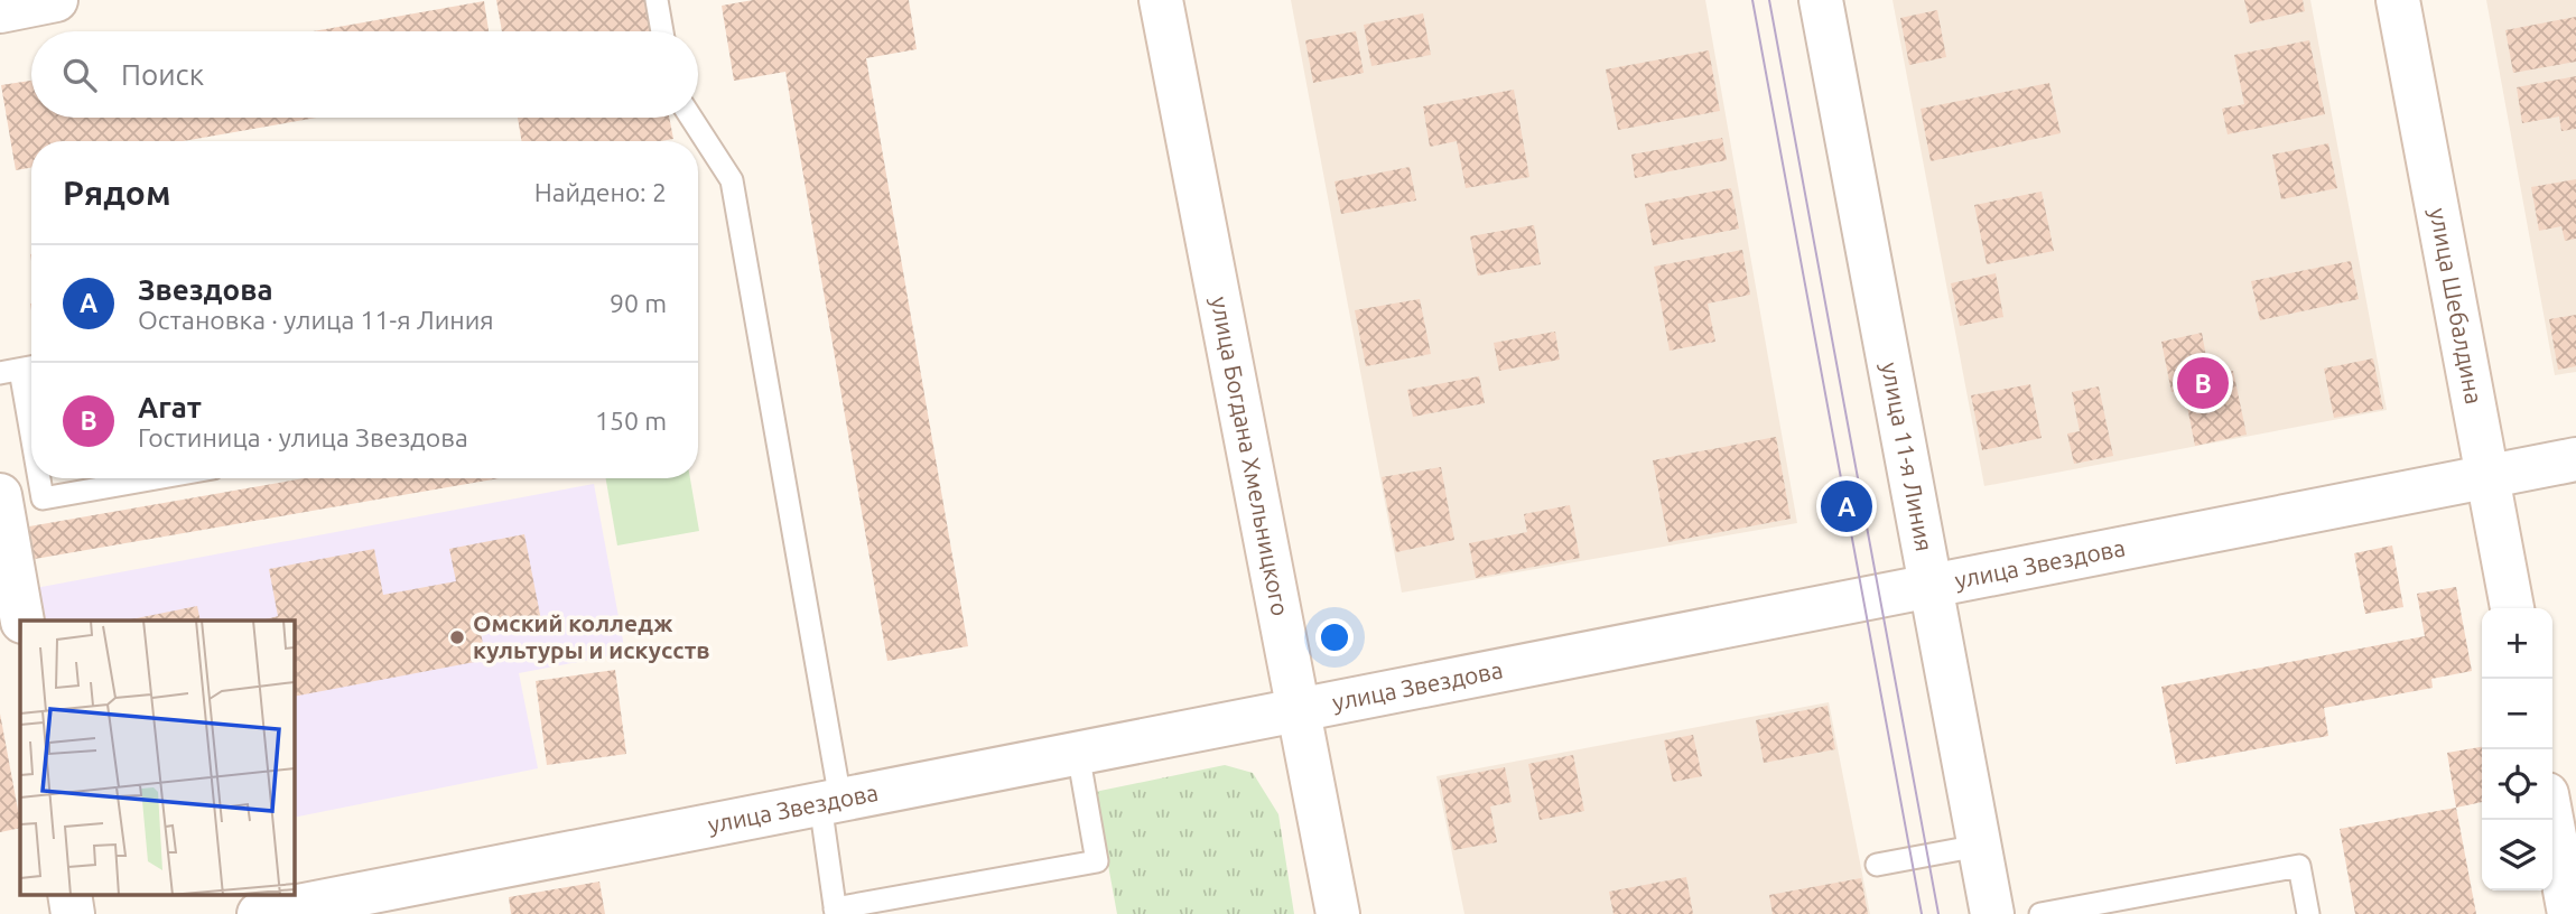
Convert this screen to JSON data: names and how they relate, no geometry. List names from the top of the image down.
{
  "streets": {
    "street": [
      "улица Шебалдина",
      "улица Богдана Хмельницкого",
      "улица 11-я Линия",
      "улица Звездова"
    ]
  },
  "crossings": [
    ["улица Шебалдина", "улица Звездова"],
    ["улица Богдана Хмельницкого", "улица Звездова"],
    ["улица 11-я Линия", "улица Звездова"]
  ],
  "places": ["Омский колледж культуры и искусств"],
  "page": {
    "search": "Поиск",
    "heading": ["Рядом", "Найдено: 2"],
    "list": [
      {
        "mark": "A",
        "name": "Звездова",
        "note": "Остановка · улица 11-я Линия",
        "value": "90 m"
      },
      {
        "mark": "B",
        "name": "Агат",
        "note": "Гостиница · улица Звездова",
        "value": "150 m"
      }
    ],
    "pins": ["B", "A"],
    "map_buttons": ["+", "−"]
  }
}
